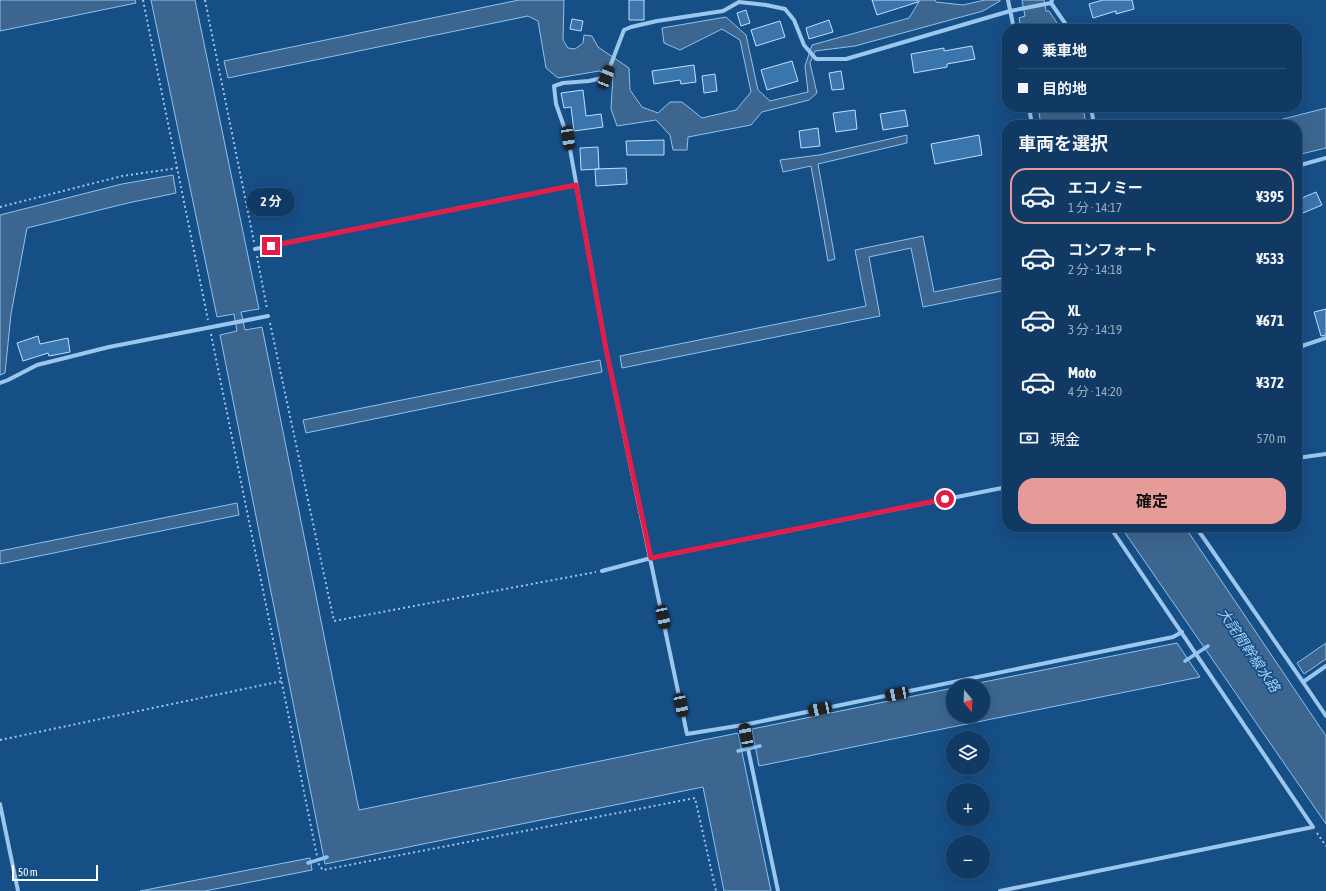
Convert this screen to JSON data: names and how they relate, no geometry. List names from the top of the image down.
{
  "water": ["大詫間幹線水路"],
  "scale_bar": "50 m",
  "north": "bottom",
  "page": {
    "banner": ["乗車地", "目的地"],
    "heading": "車両を選択",
    "list": [
      {
        "name": "エコノミー",
        "note": "1 分 · 14:17",
        "value": "¥395"
      },
      {
        "name": "コンフォート",
        "note": "2 分 · 14:18",
        "value": "¥533"
      },
      {
        "name": "XL",
        "note": "3 分 · 14:19",
        "value": "¥671"
      },
      {
        "name": "Moto",
        "note": "4 分 · 14:20",
        "value": "¥372"
      }
    ],
    "bubble": "2 分",
    "pay": ["現金", "570 m"],
    "buttons": "確定",
    "map_buttons": ["+", "−"],
    "scale": "50 m"
  }
}
